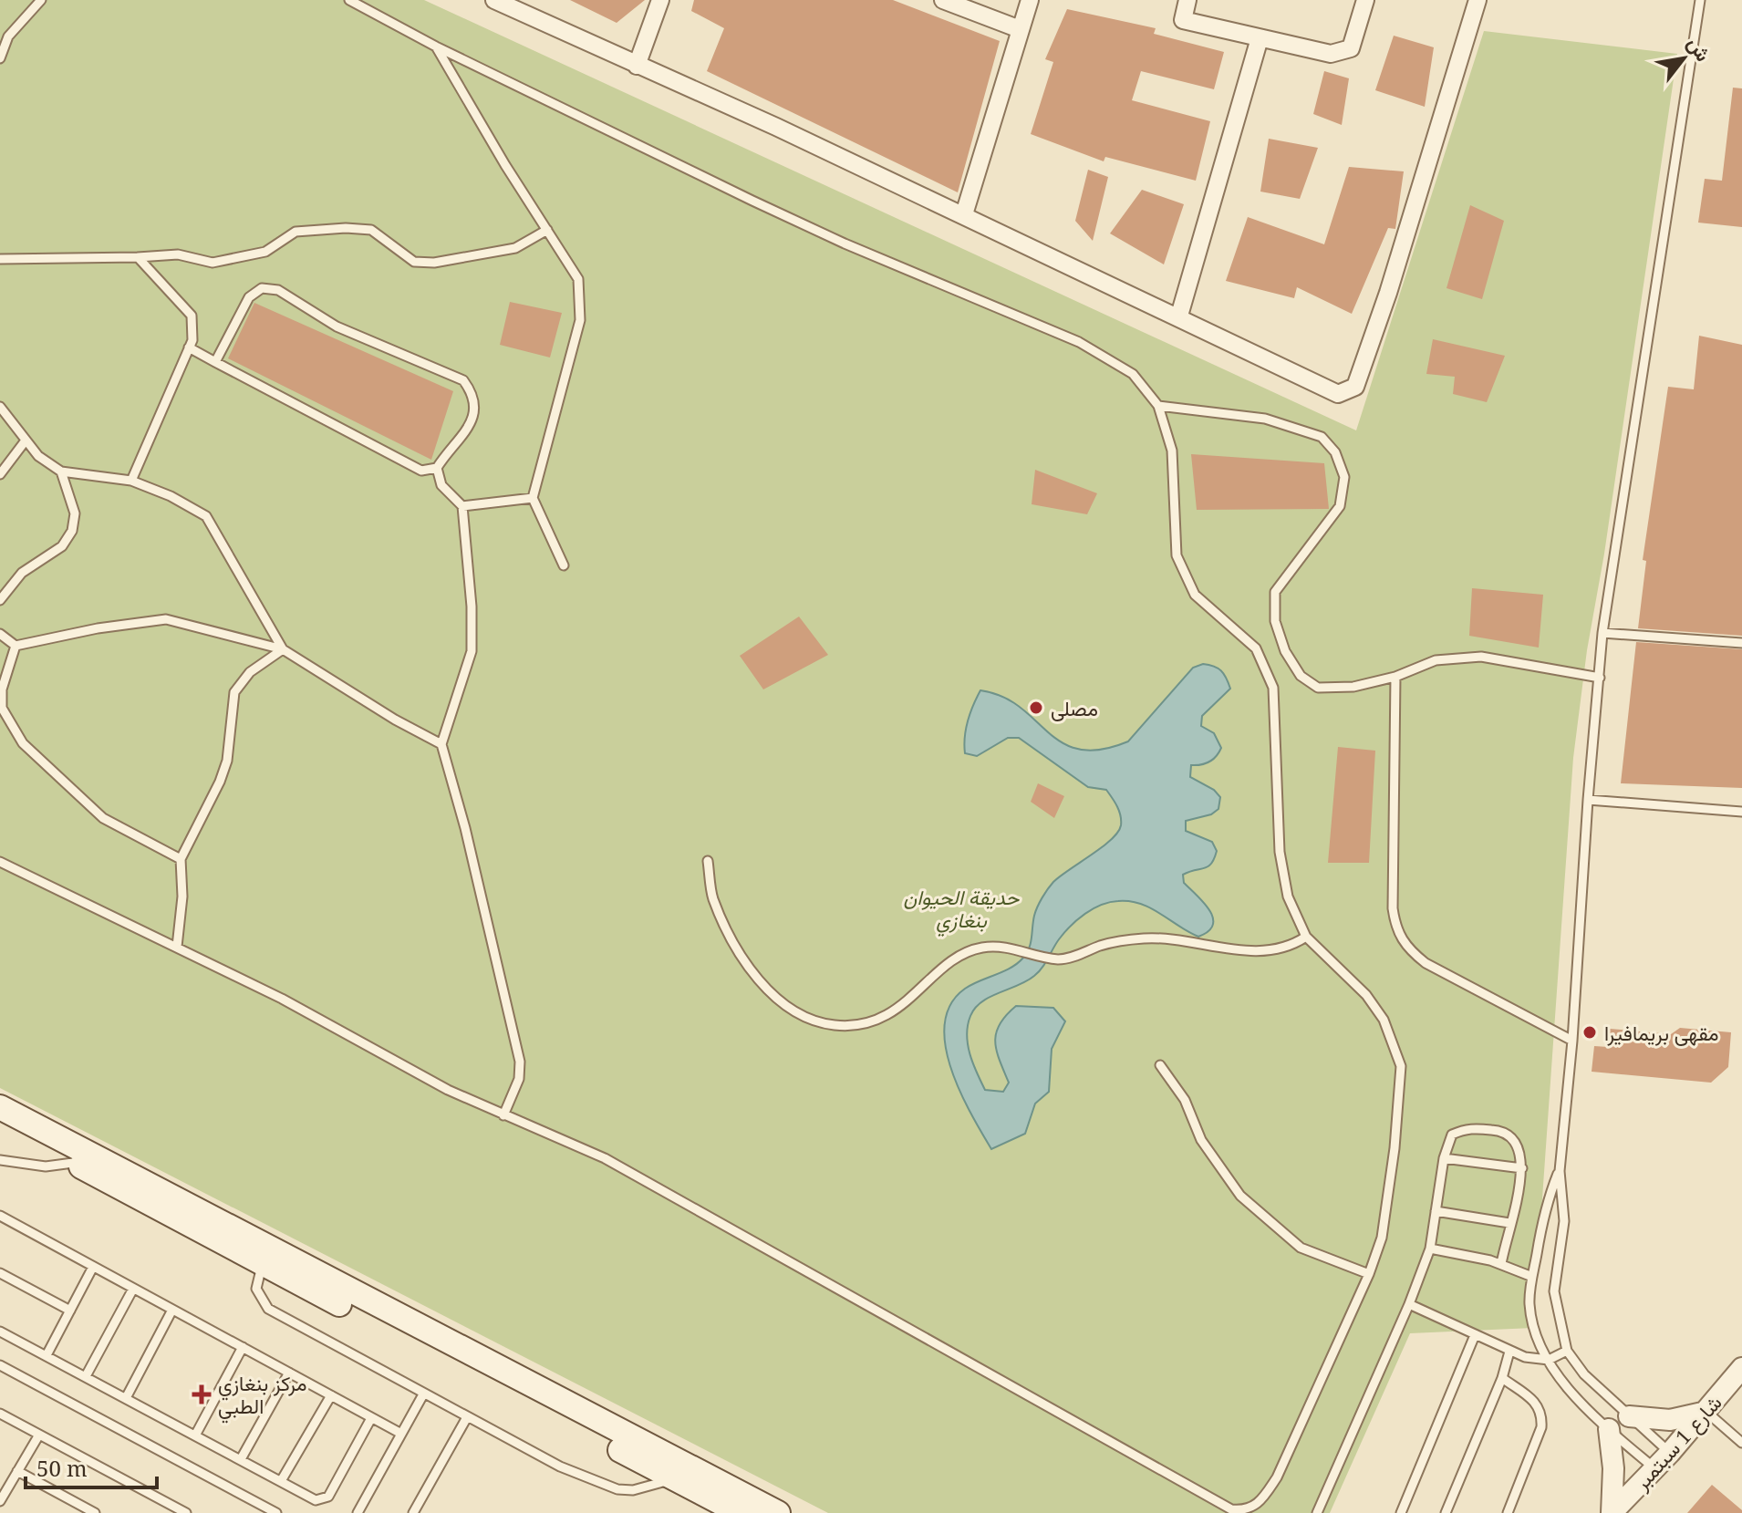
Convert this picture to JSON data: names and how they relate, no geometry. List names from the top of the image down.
{
  "streets": {
    "street": ["شارع 1 سبتمبر"]
  },
  "parks": ["حديقة الحيوان بنغازي"],
  "places": {
    "other": ["مصلى", "مقهى بريمافيرا"],
    "health": ["مركز بنغازي الطبي"]
  },
  "scale_bar": "50 m",
  "north": "top right"
}
